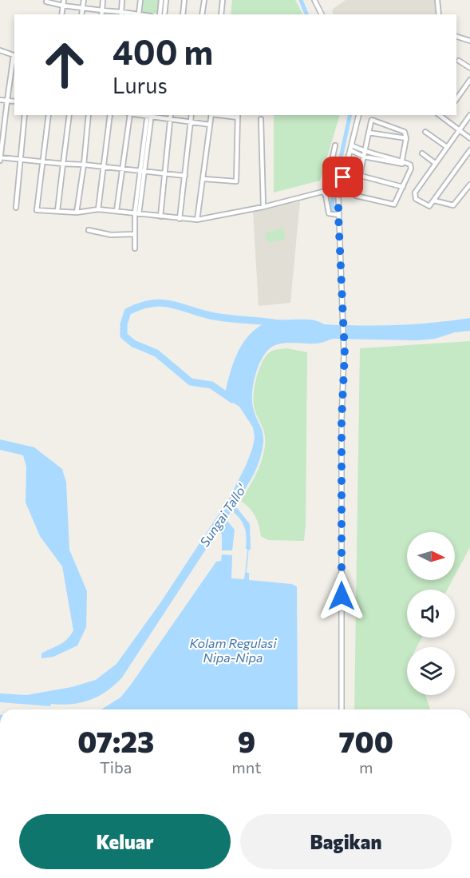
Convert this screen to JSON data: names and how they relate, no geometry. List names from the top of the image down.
{
  "water": ["Sungai Tallo'", "Kolam Regulasi Nipa-Nipa"],
  "north": "right",
  "page": {
    "turn": ["400 m", "Lurus"],
    "eta": [
      "07:23",
      "Tiba",
      "9",
      "mnt",
      "700",
      "m"
    ],
    "buttons": ["Keluar", "Bagikan"]
  }
}
